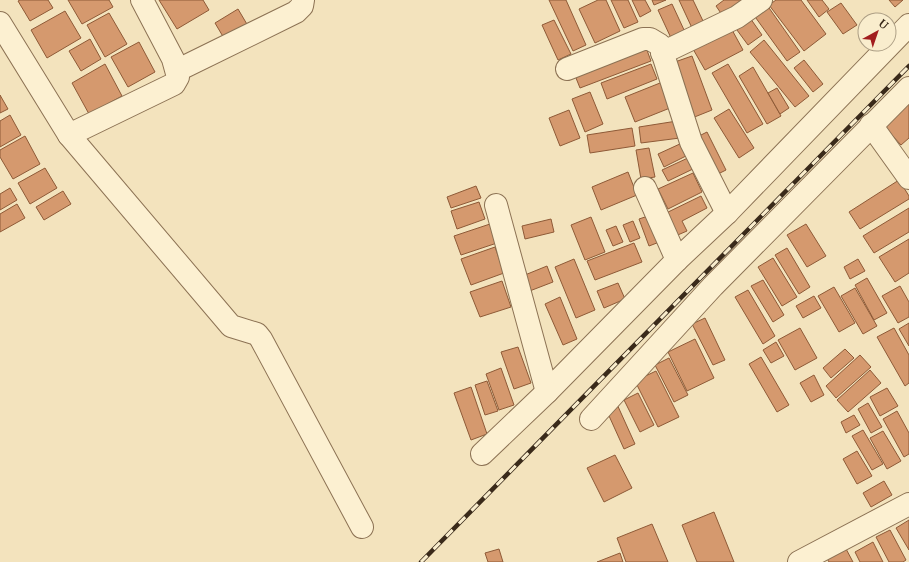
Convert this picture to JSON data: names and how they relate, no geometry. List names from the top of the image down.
{
  "north": "top right"
}
